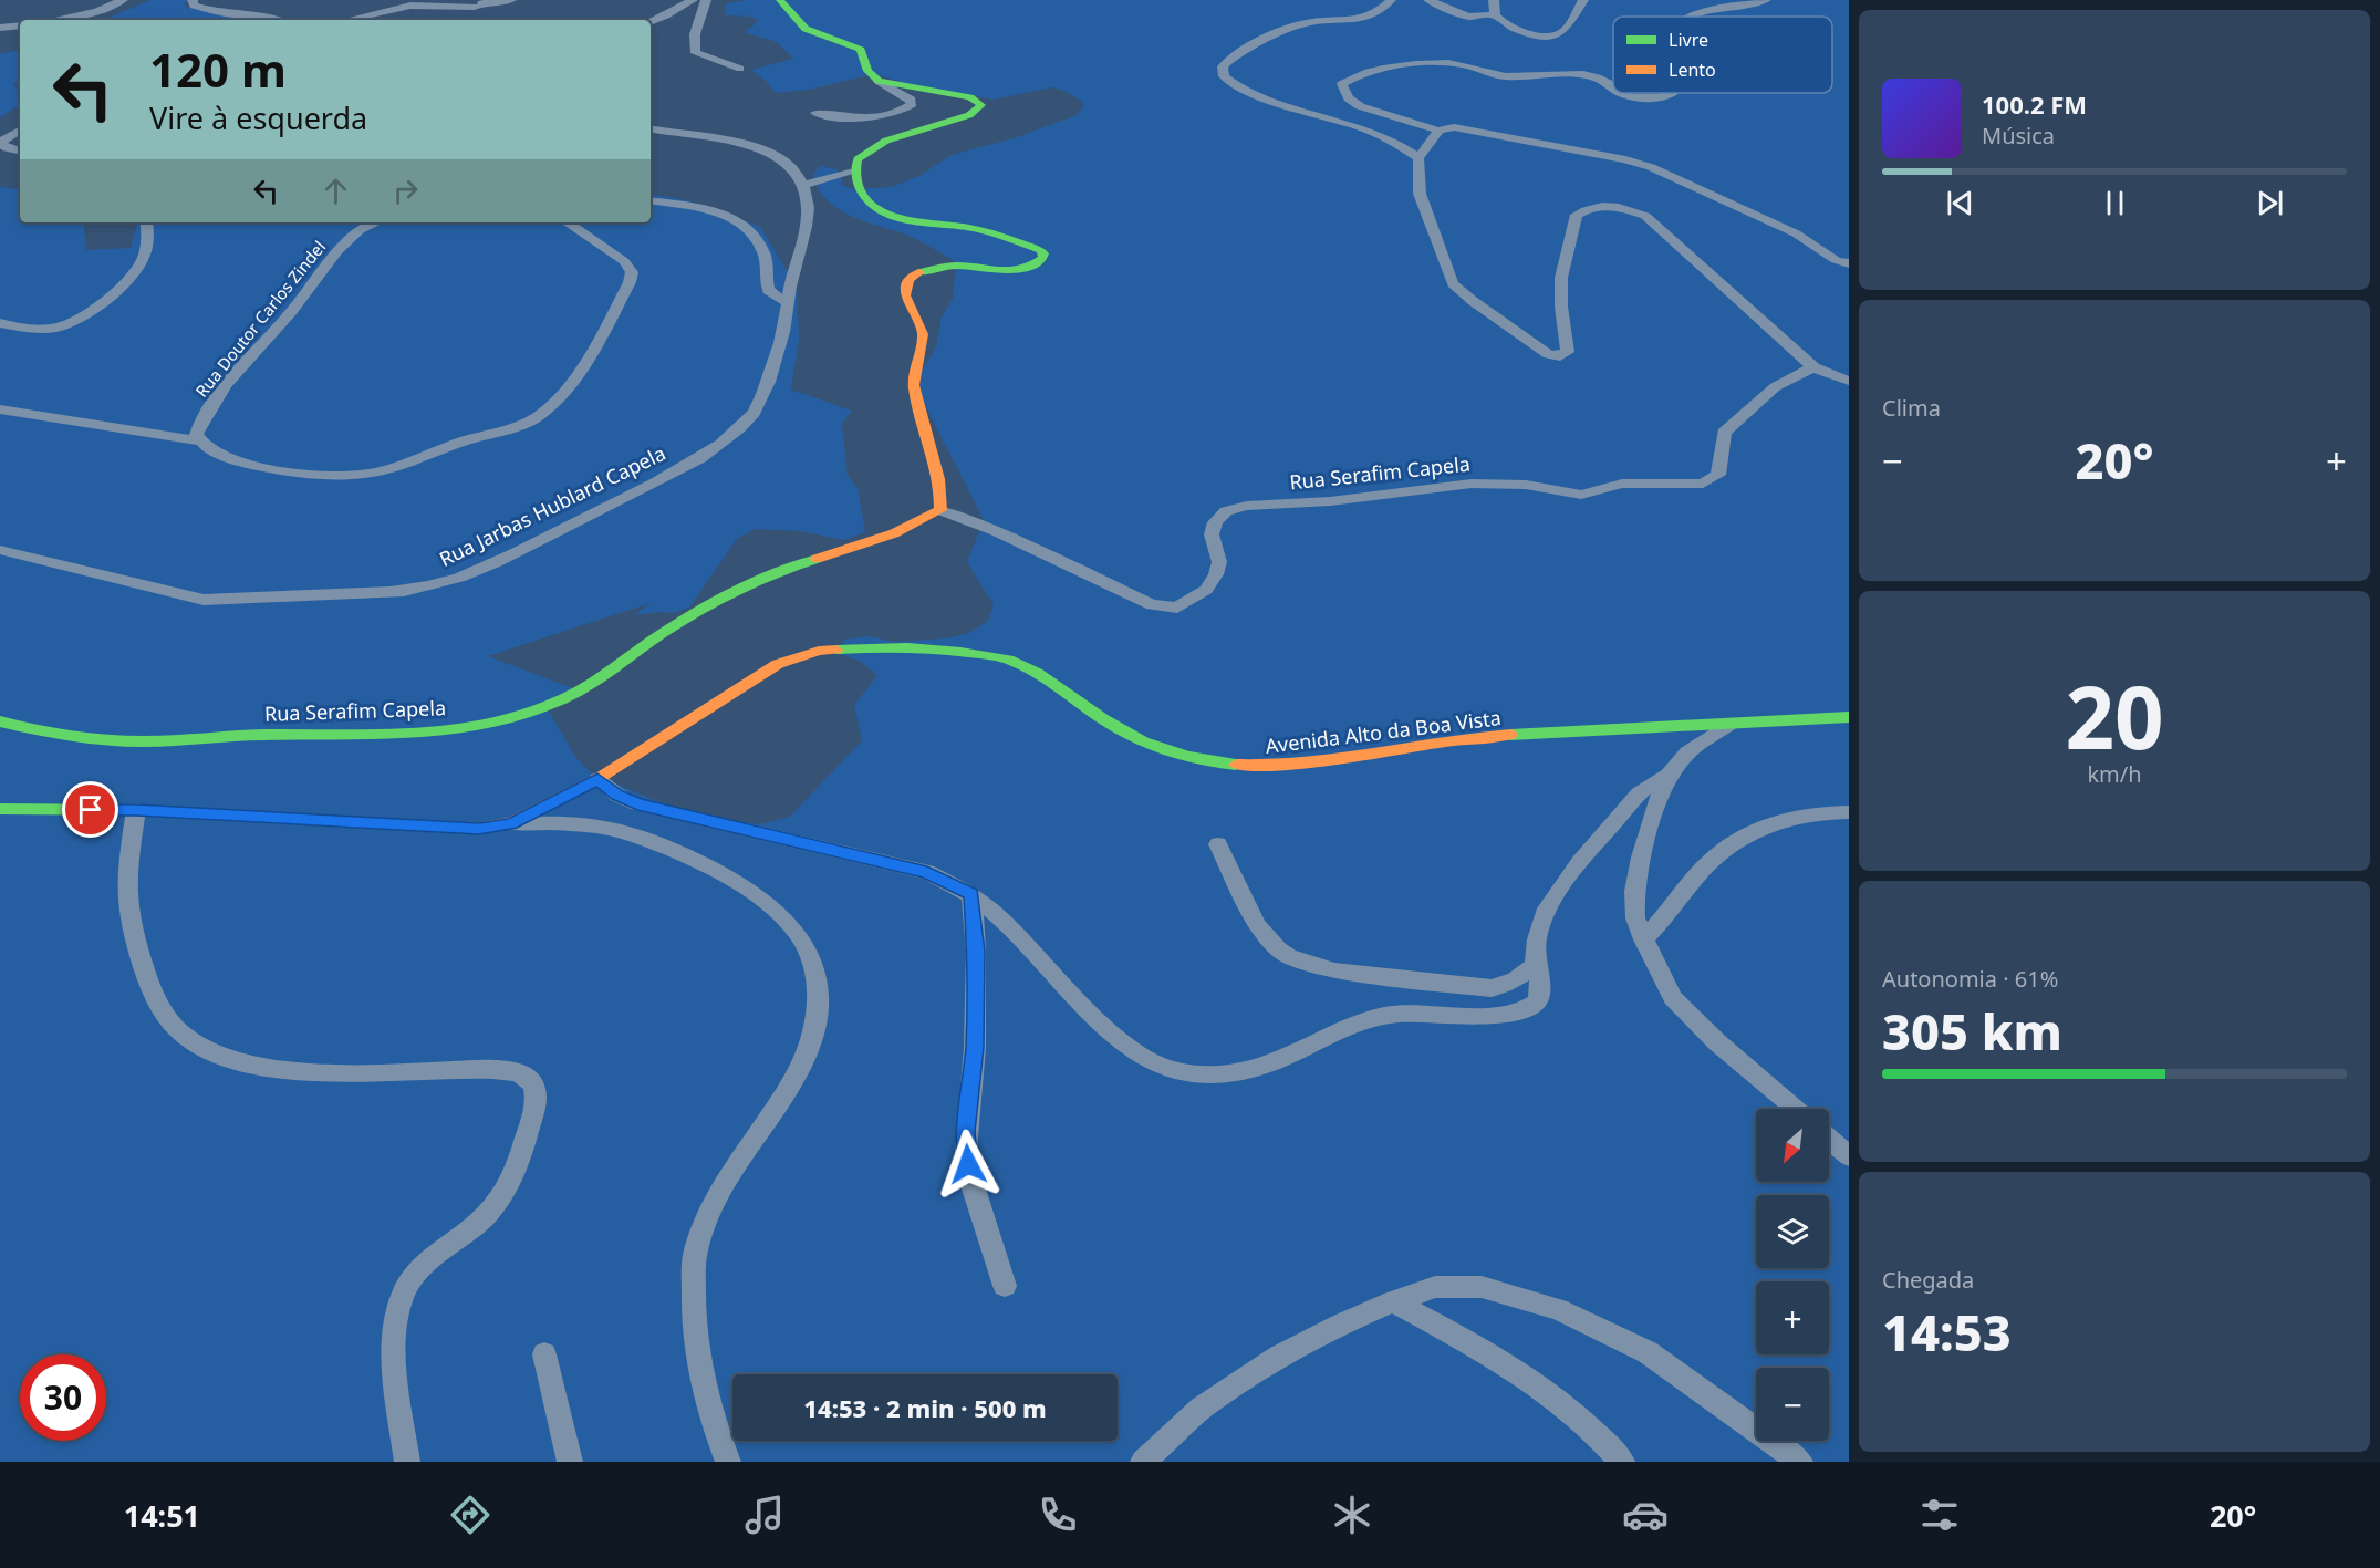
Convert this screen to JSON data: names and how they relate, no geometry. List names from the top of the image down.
{
  "streets": {
    "street": [
      "Rua Doutor Carlos Zindel",
      "Rua Serafim Capela",
      "Rua Jarbas Hublard Capela",
      "Avenida Alto da Boa Vista"
    ]
  },
  "legend": ["Livre", "Lento"],
  "north": "bottom left",
  "page": {
    "turn": ["120 m", "Vire à esquerda"],
    "song": ["100.2 FM", "Música"],
    "tile": [
      "Clima",
      ["20", "km/h"],
      ["Autonomia · 61%", "305 km"],
      ["Chegada", "14:53"]
    ],
    "heat": ["−", "20°", "+"],
    "map_buttons": ["+", "−"],
    "limit": "30",
    "trip": "14:53 · 2 min · 500 m",
    "tabs": ["14:51", "20°"]
  }
}
